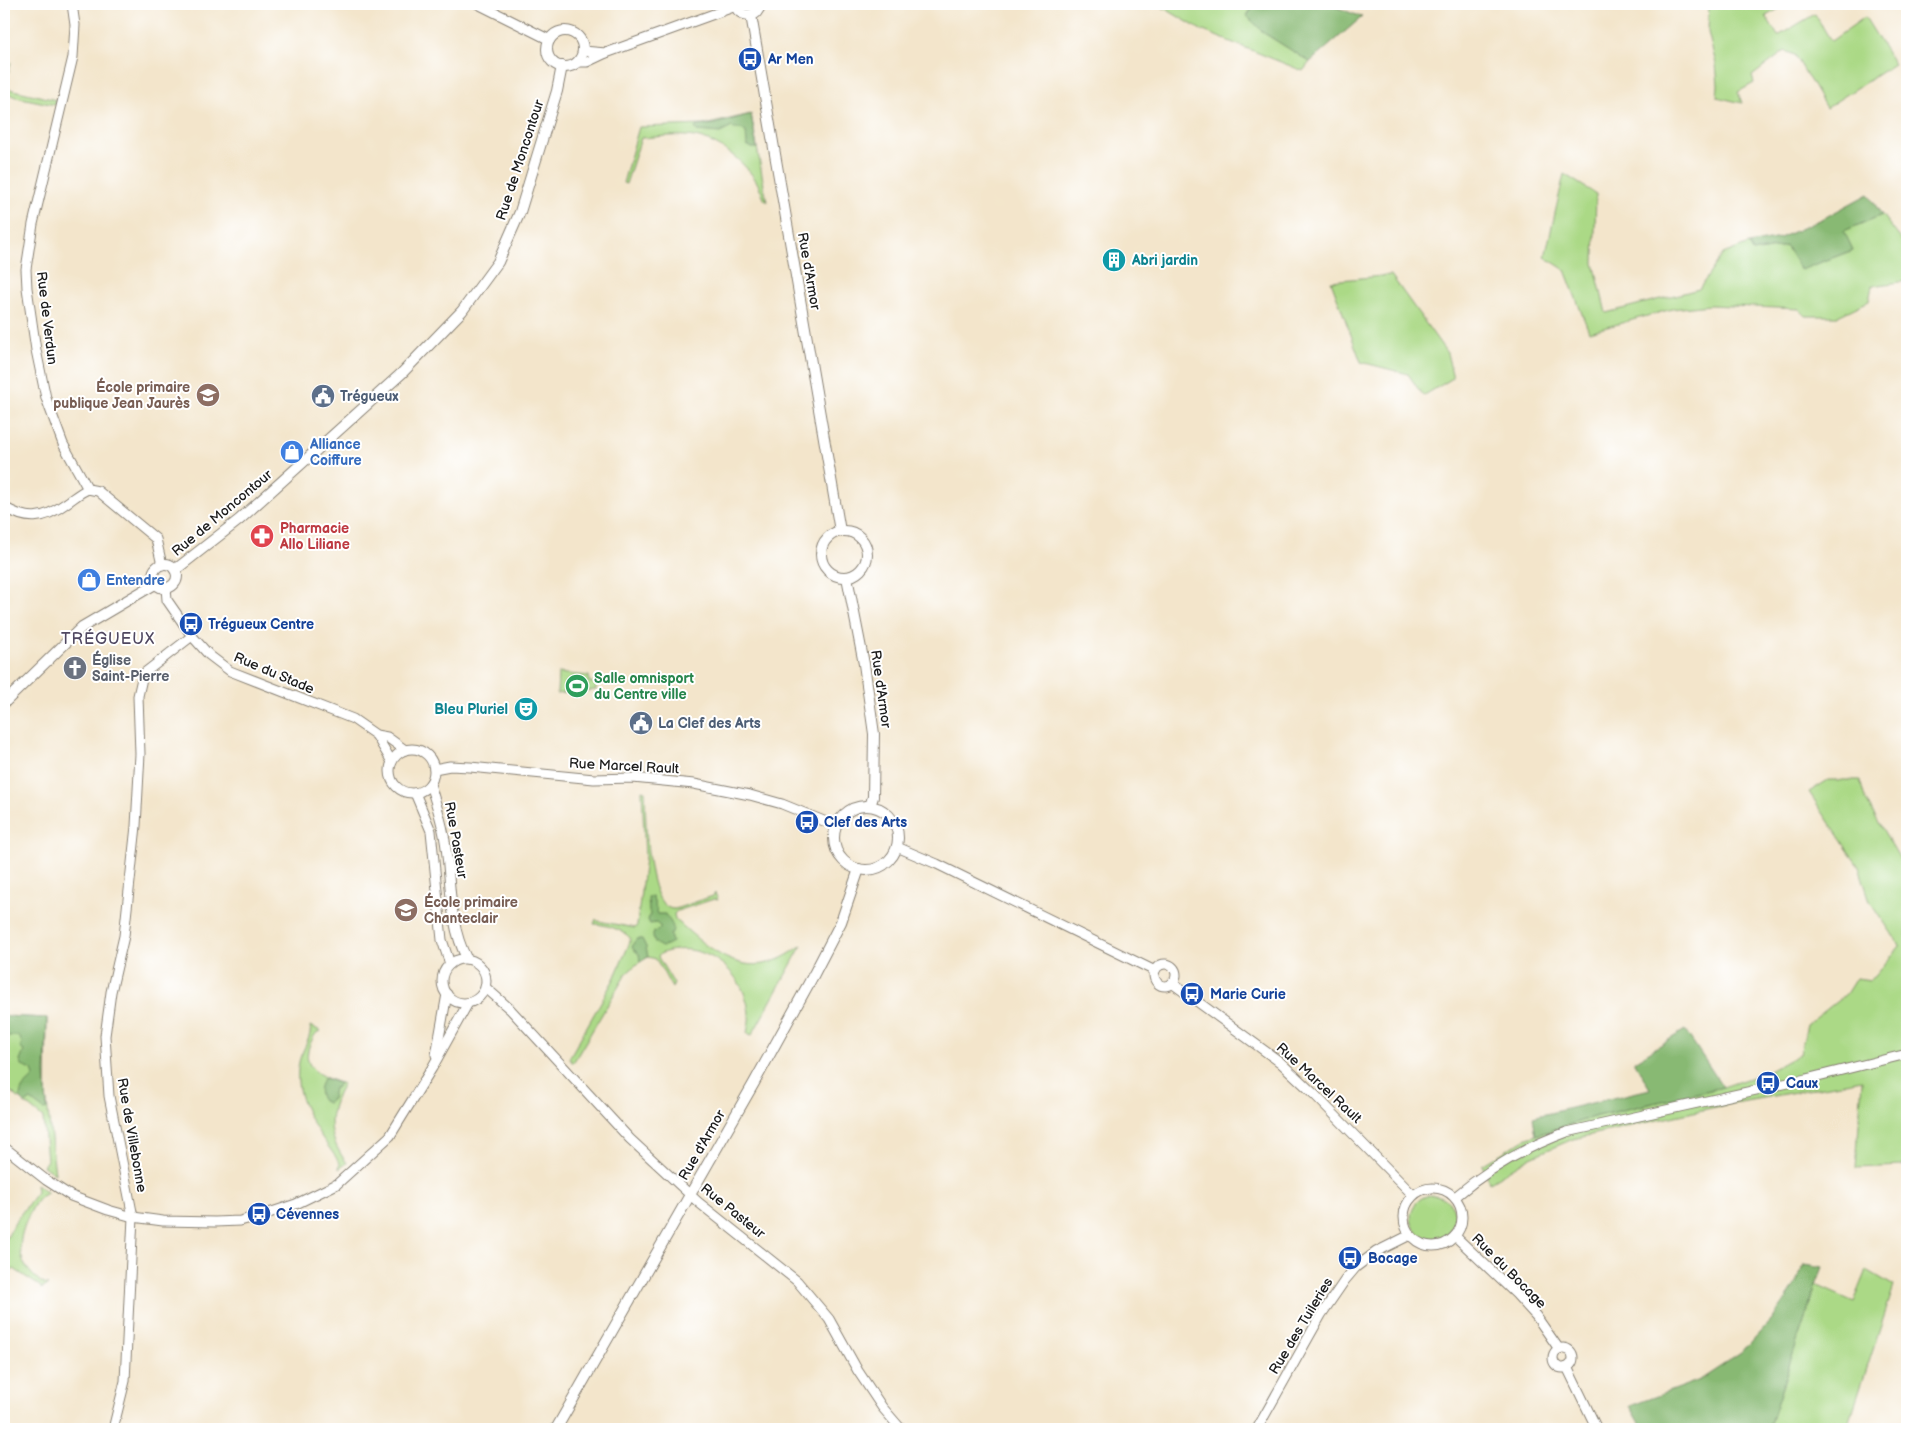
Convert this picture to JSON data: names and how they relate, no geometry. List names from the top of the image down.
{
  "streets": {
    "main road": ["Rue de Moncontour", "Rue d'Armor"],
    "street": [
      "Rue de Verdun",
      "Rue du Stade",
      "Rue Marcel Rault",
      "Rue Pasteur",
      "Rue de Villebonne",
      "Rue du Bocage",
      "Rue des Tuileries"
    ]
  },
  "crossings": [
    ["Rue de Moncontour", "Rue du Stade"],
    ["Rue d'Armor", "Rue Marcel Rault"],
    ["Rue d'Armor", "Rue Pasteur"],
    ["Rue du Stade", "Rue de Villebonne"],
    ["Rue Marcel Rault", "Rue Pasteur"],
    ["Rue Marcel Rault", "Rue du Bocage"],
    ["Rue Marcel Rault", "Rue des Tuileries"],
    ["Rue du Bocage", "Rue des Tuileries"]
  ],
  "districts": ["TRÉGUEUX"],
  "places": {
    "bus stop": [
      "Ar Men",
      "Trégueux Centre",
      "Clef des Arts",
      "Marie Curie",
      "Caux",
      "Cévennes",
      "Bocage"
    ],
    "building": ["Abri jardin"],
    "school or university": ["École primaire publique Jean Jaurès", "École primaire Chanteclair"],
    "public building": ["Trégueux", "La Clef des Arts"],
    "shop": ["Alliance Coiffure", "Entendre"],
    "pharmacy": ["Pharmacie Allo Liliane"],
    "church": ["Église Saint-Pierre"],
    "sports": ["Salle omnisport du Centre ville"],
    "theatre": ["Bleu Pluriel"]
  }
}
